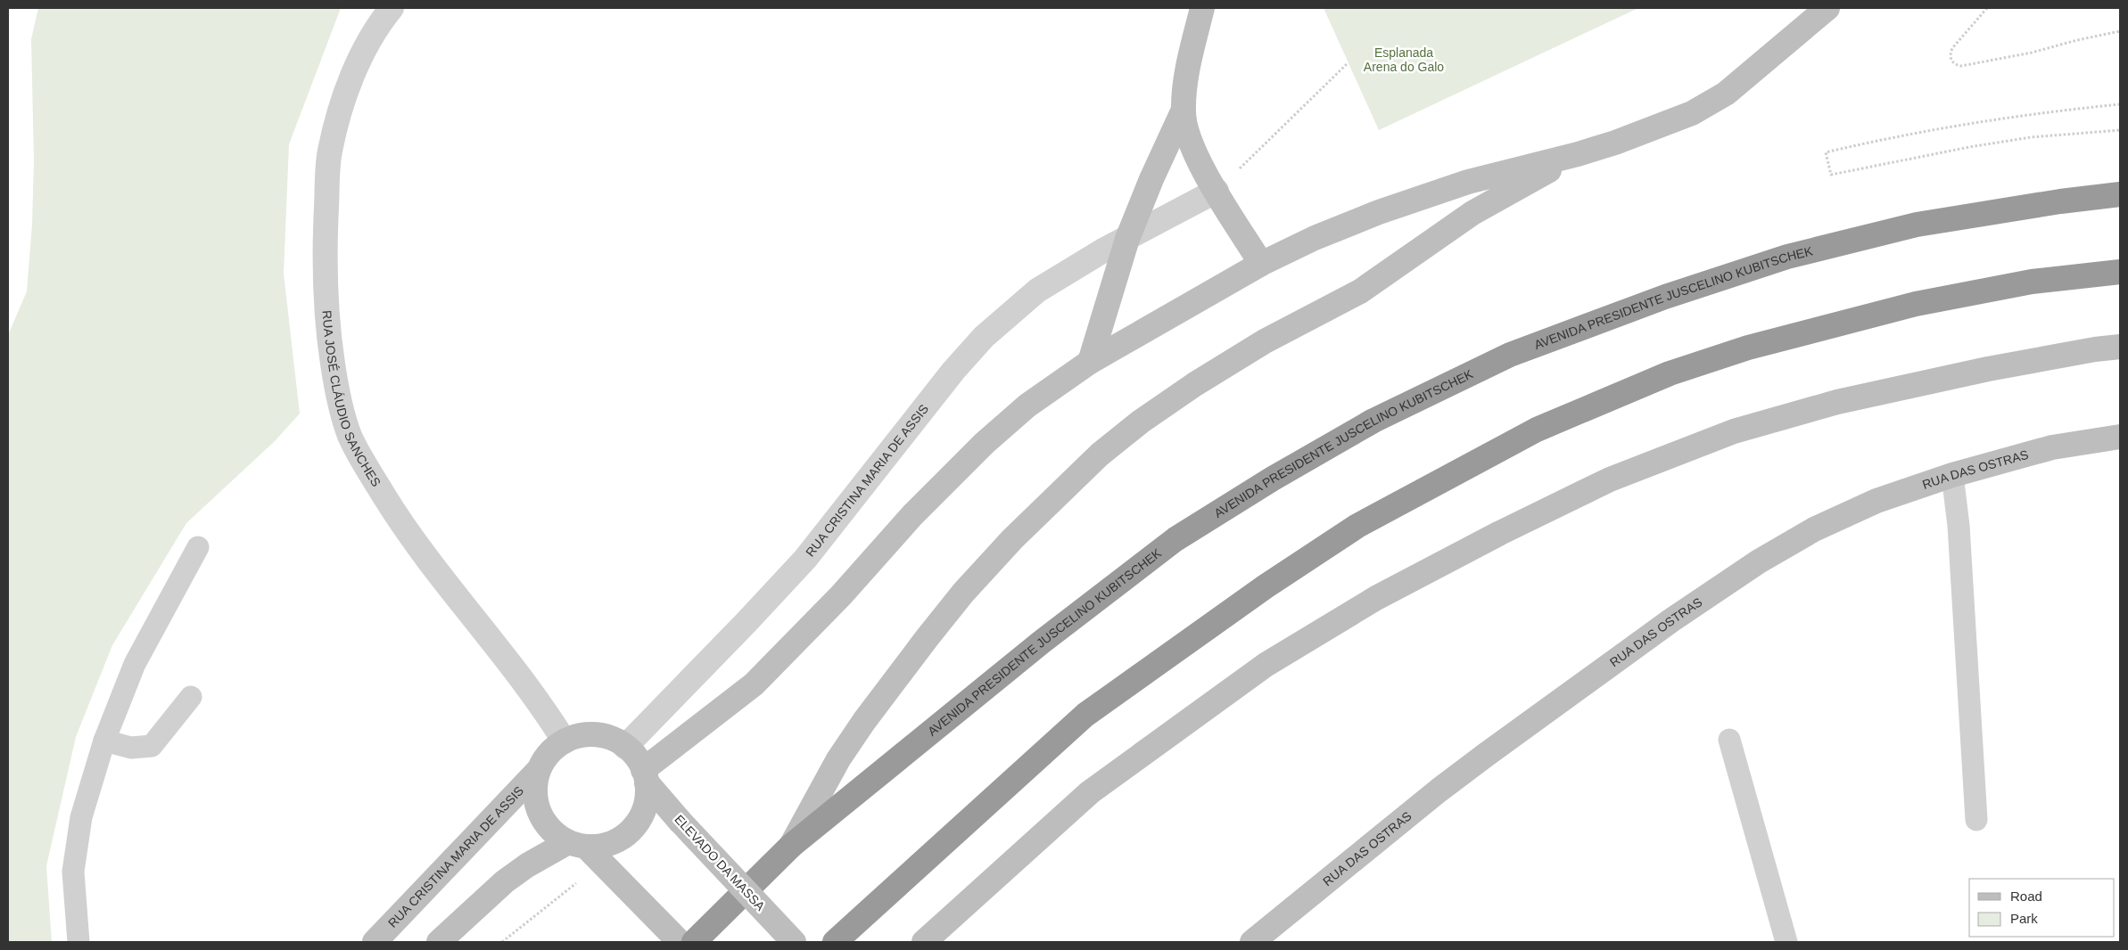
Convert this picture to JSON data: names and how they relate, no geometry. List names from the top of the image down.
{
  "streets": {
    "highway": ["AVENIDA PRESIDENTE JUSCELINO KUBITSCHEK"],
    "street": [
      "RUA JOSÉ CLÁUDIO SANCHES",
      "RUA DAS OSTRAS",
      "RUA CRISTINA MARIA DE ASSIS",
      "ELEVADO DA MASSA"
    ]
  },
  "crossings": [
    ["RUA JOSÉ CLÁUDIO SANCHES", "RUA CRISTINA MARIA DE ASSIS"],
    ["RUA JOSÉ CLÁUDIO SANCHES", "ELEVADO DA MASSA"],
    ["RUA CRISTINA MARIA DE ASSIS", "ELEVADO DA MASSA"]
  ],
  "parks": ["Esplanada Arena do Galo"],
  "legend": ["Road", "Park"]
}
